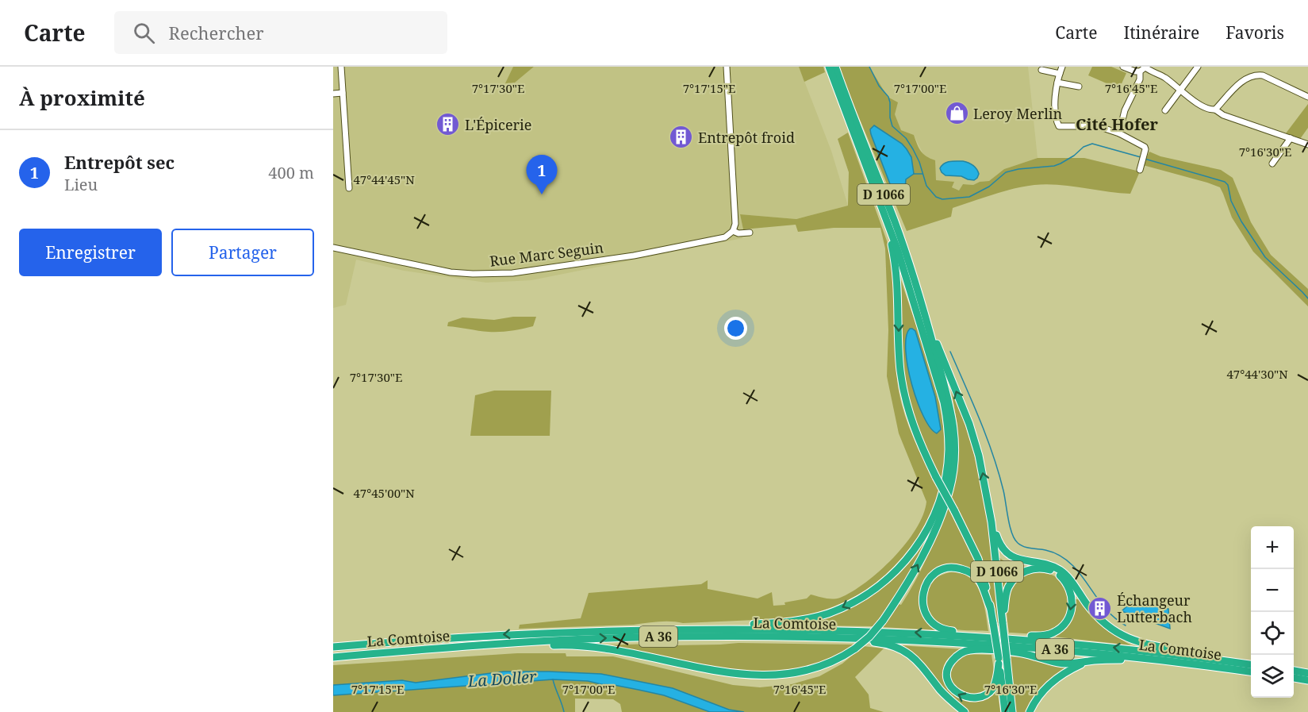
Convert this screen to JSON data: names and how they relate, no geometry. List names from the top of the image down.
{
  "streets": {
    "highway": ["D 1066", "La Comtoise", "A 36"],
    "street": ["Rue Marc Seguin"]
  },
  "districts": ["Cité Hofer"],
  "water": ["La Doller"],
  "places": {
    "shop": ["Leroy Merlin"],
    "building": ["L'Épicerie", "Entrepôt froid", "Échangeur Lutterbach"]
  },
  "page": {
    "header": "Carte",
    "search": "Rechercher",
    "nav": ["Carte", "Itinéraire", "Favoris"],
    "heading": "À proximité",
    "list": [
      {
        "mark": "1",
        "name": "Entrepôt sec",
        "note": "Lieu",
        "value": "400 m"
      }
    ],
    "pins": "1",
    "buttons": ["Enregistrer", "Partager"],
    "map_buttons": ["+", "−"]
  },
  "coordinates": [
    "7°17'30\"E",
    "7°17'15\"E",
    "7°17'00\"E",
    "7°16'45\"E",
    "7°16'30\"E",
    "47°44'45\"N",
    "47°44'30\"N",
    "47°45'00\"N"
  ]
}
